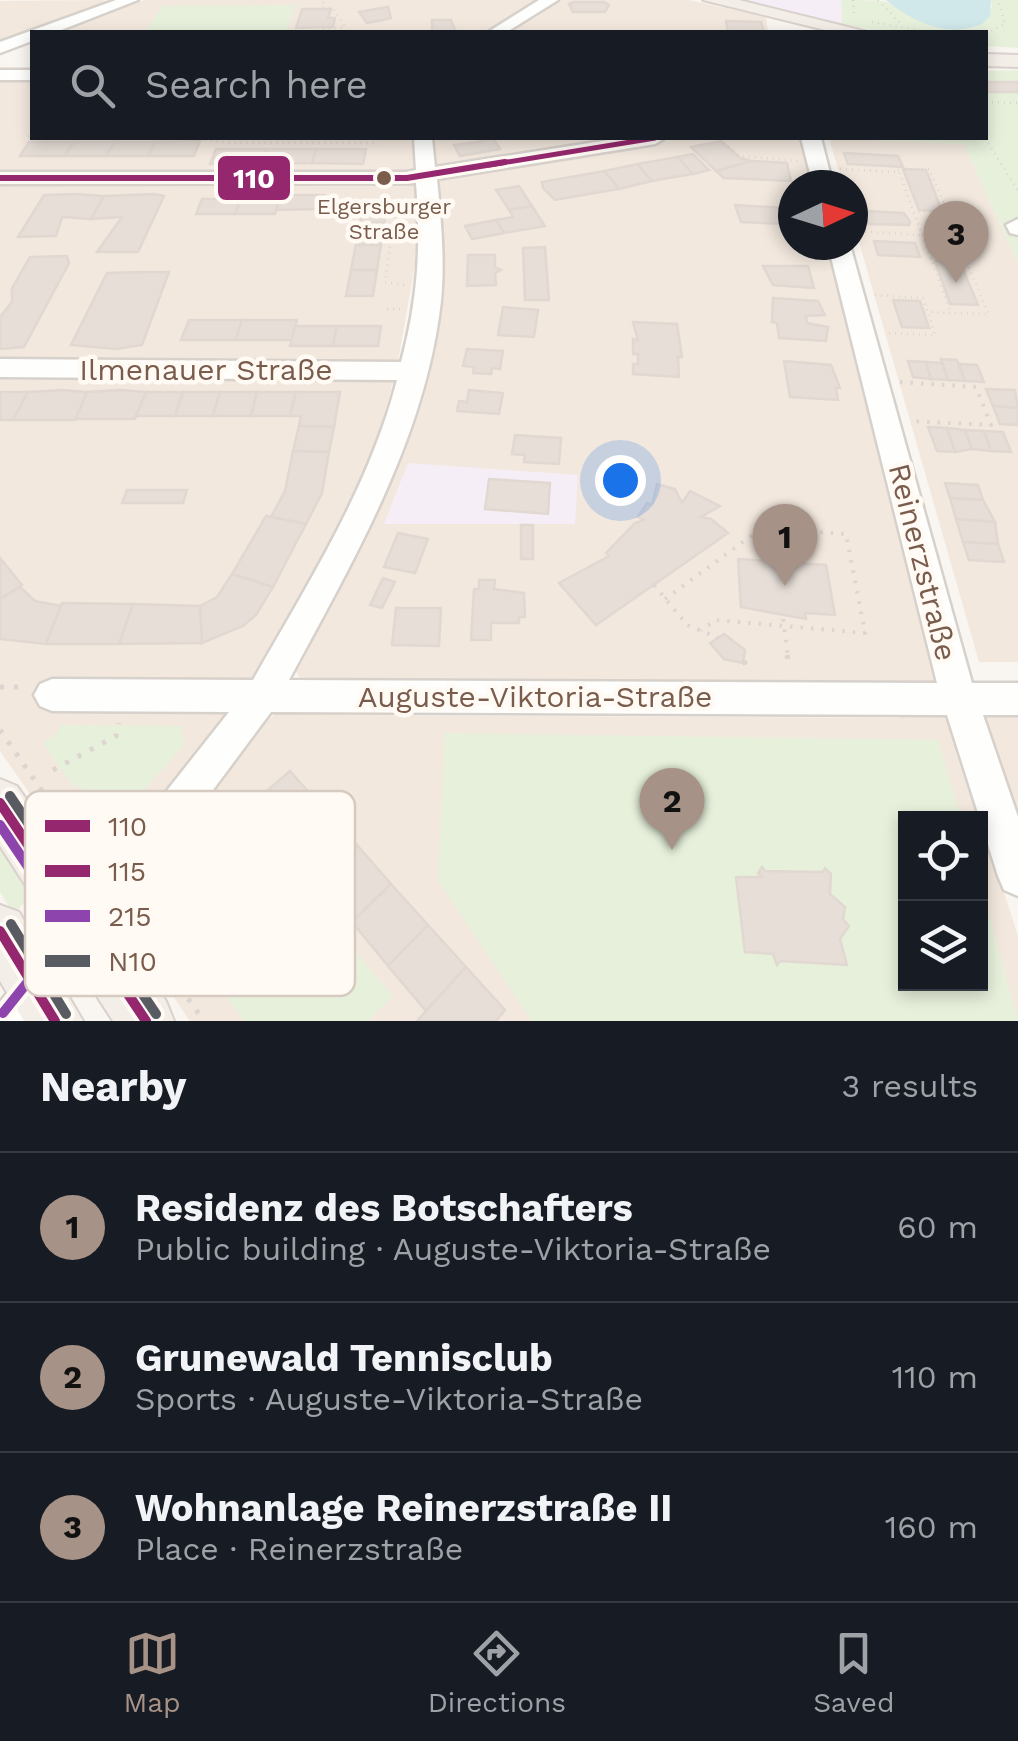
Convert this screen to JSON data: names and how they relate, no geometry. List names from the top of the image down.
{
  "streets": {
    "street": ["Ilmenauer Straße", "Reinerzstraße", "Auguste-Viktoria-Straße"]
  },
  "crossings": [
    ["Reinerzstraße", "Auguste-Viktoria-Straße"]
  ],
  "places": ["Elgersburger Straße"],
  "lines": [
    "transit line 110",
    "transit line N10",
    "transit line 115",
    "transit line 215"
  ],
  "legend": [
    "110",
    "115",
    "215",
    "N10"
  ],
  "north": "right",
  "page": {
    "search": "Search here",
    "pins": ["3", "1", "2"],
    "heading": ["Nearby", "3 results"],
    "list": [
      {
        "mark": "1",
        "name": "Residenz des Botschafters",
        "note": "Public building · Auguste-Viktoria-Straße",
        "value": "60 m"
      },
      {
        "mark": "2",
        "name": "Grunewald Tennisclub",
        "note": "Sports · Auguste-Viktoria-Straße",
        "value": "110 m"
      },
      {
        "mark": "3",
        "name": "Wohnanlage Reinerzstraße II",
        "note": "Place · Reinerzstraße",
        "value": "160 m"
      }
    ],
    "nav": ["Map", "Directions", "Saved"]
  }
}
